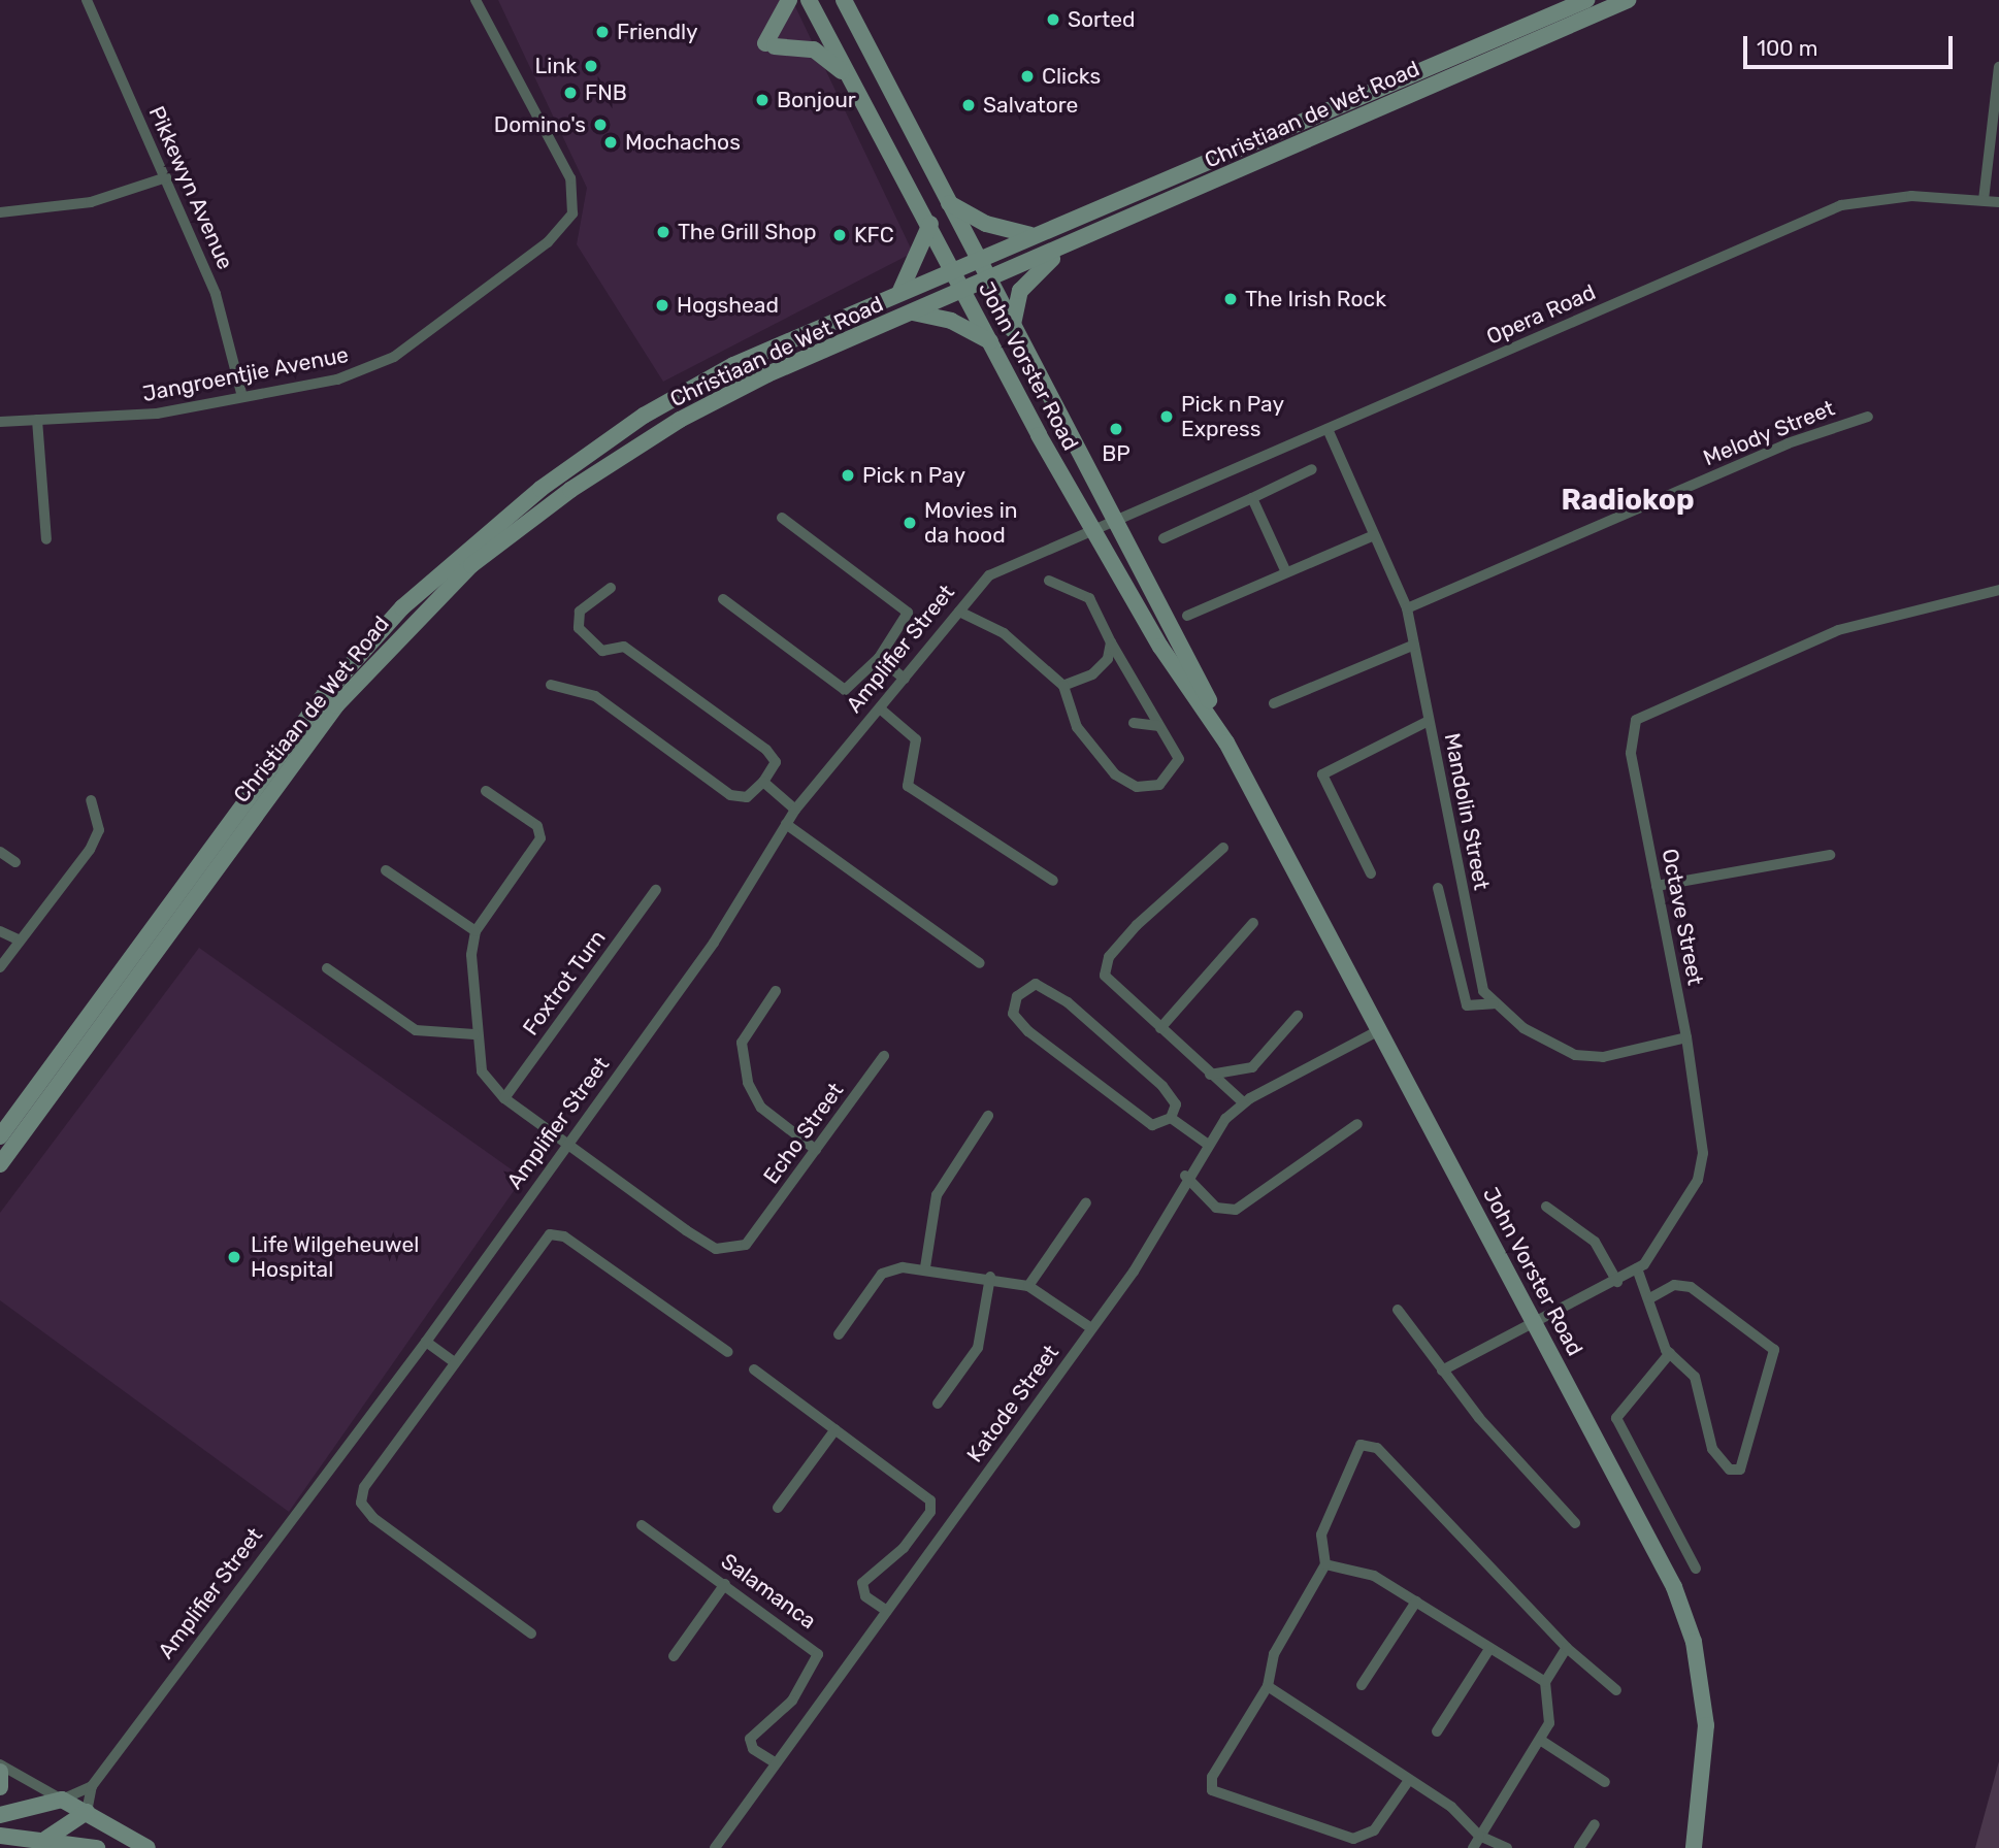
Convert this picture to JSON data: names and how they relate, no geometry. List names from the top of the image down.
{
  "streets": {
    "main road": ["Christiaan de Wet Road", "John Vorster Road", "Amplifier Street"],
    "street": [
      "Pikkewyn Avenue",
      "Opera Road",
      "Jangroentjie Avenue",
      "Melody Street",
      "Mandolin Street",
      "Octave Street",
      "Foxtrot Turn",
      "Echo Street",
      "Katode Street",
      "Salamanca"
    ]
  },
  "crossings": [
    ["Christiaan de Wet Road", "John Vorster Road"],
    ["Pikkewyn Avenue", "Jangroentjie Avenue"],
    ["Opera Road", "John Vorster Road"],
    ["Opera Road", "Amplifier Street"],
    ["Opera Road", "Mandolin Street"],
    ["John Vorster Road", "Amplifier Street"],
    ["John Vorster Road", "Octave Street"],
    ["John Vorster Road", "Katode Street"],
    ["Melody Street", "Mandolin Street"],
    ["Amplifier Street", "Echo Street"],
    ["Mandolin Street", "Octave Street"],
    ["Katode Street", "Salamanca"]
  ],
  "districts": ["Radiokop"],
  "places": [
    "Sorted",
    "Friendly",
    "Link",
    "Clicks",
    "FNB",
    "Bonjour",
    "Salvatore",
    "Domino's",
    "Mochachos",
    "The Grill Shop",
    "KFC",
    "The Irish Rock",
    "Hogshead",
    "Pick n Pay Express",
    "BP",
    "Pick n Pay",
    "Movies in da hood",
    "Life Wilgeheuwel Hospital"
  ],
  "scale_bar": "100 m"
}
